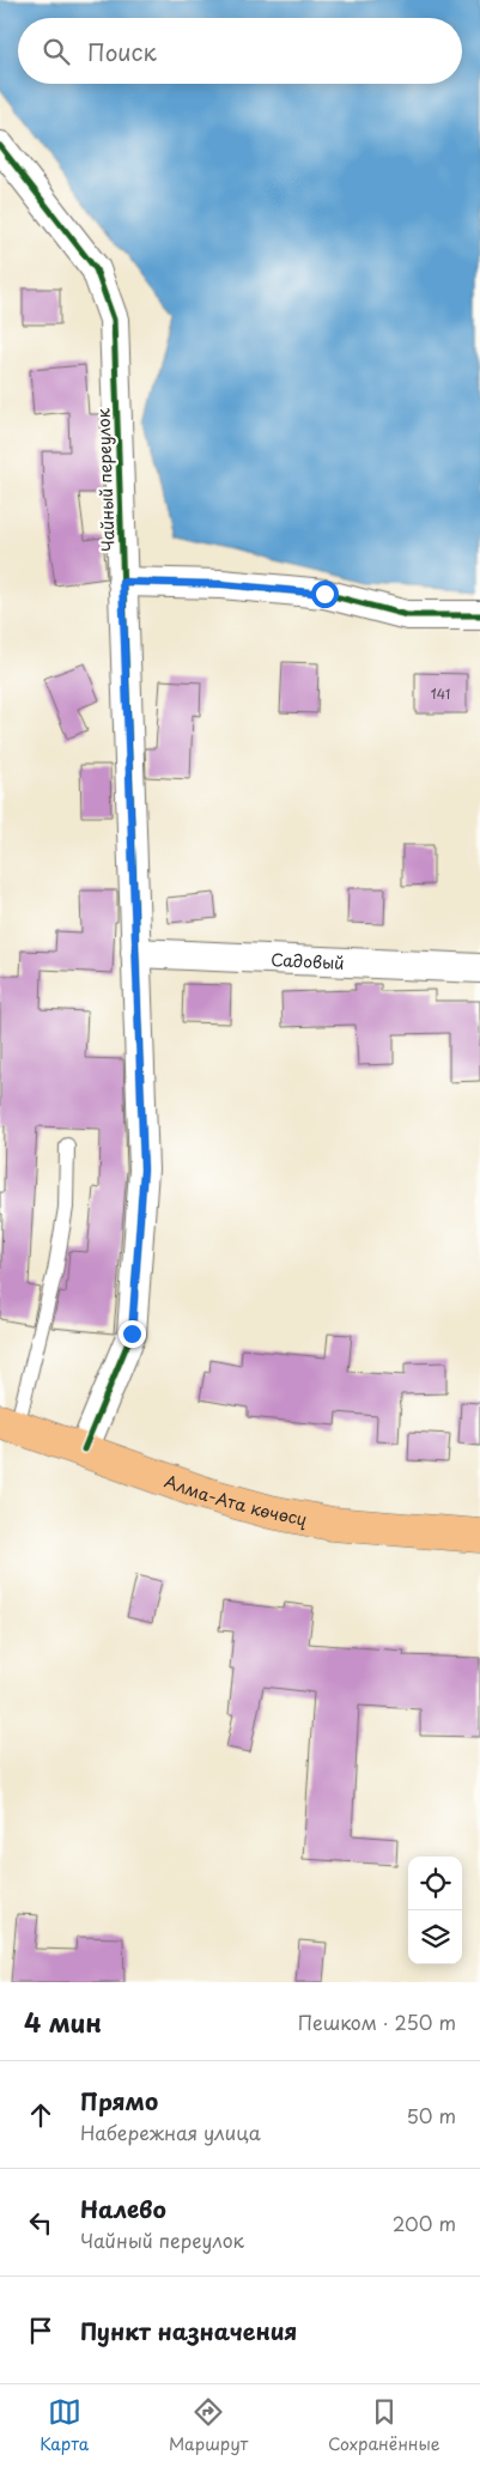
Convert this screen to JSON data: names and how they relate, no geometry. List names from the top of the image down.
{
  "streets": {
    "highway": ["Алма-Ата көчөсү"],
    "street": ["Чайный переулок", "Садовый"]
  },
  "crossings": [
    ["Чайный переулок", "Садовый"],
    ["Чайный переулок", "Алма-Ата көчөсү"]
  ],
  "house_numbers": ["141"],
  "page": {
    "search": "Поиск",
    "heading": ["4 мин", "Пешком · 250 m"],
    "list": [
      ["Прямо", "Набережная улица", "50 m"],
      ["Налево", "Чайный переулок", "200 m"],
      "Пункт назначения"
    ],
    "nav": ["Карта", "Маршрут", "Сохранённые"]
  }
}
